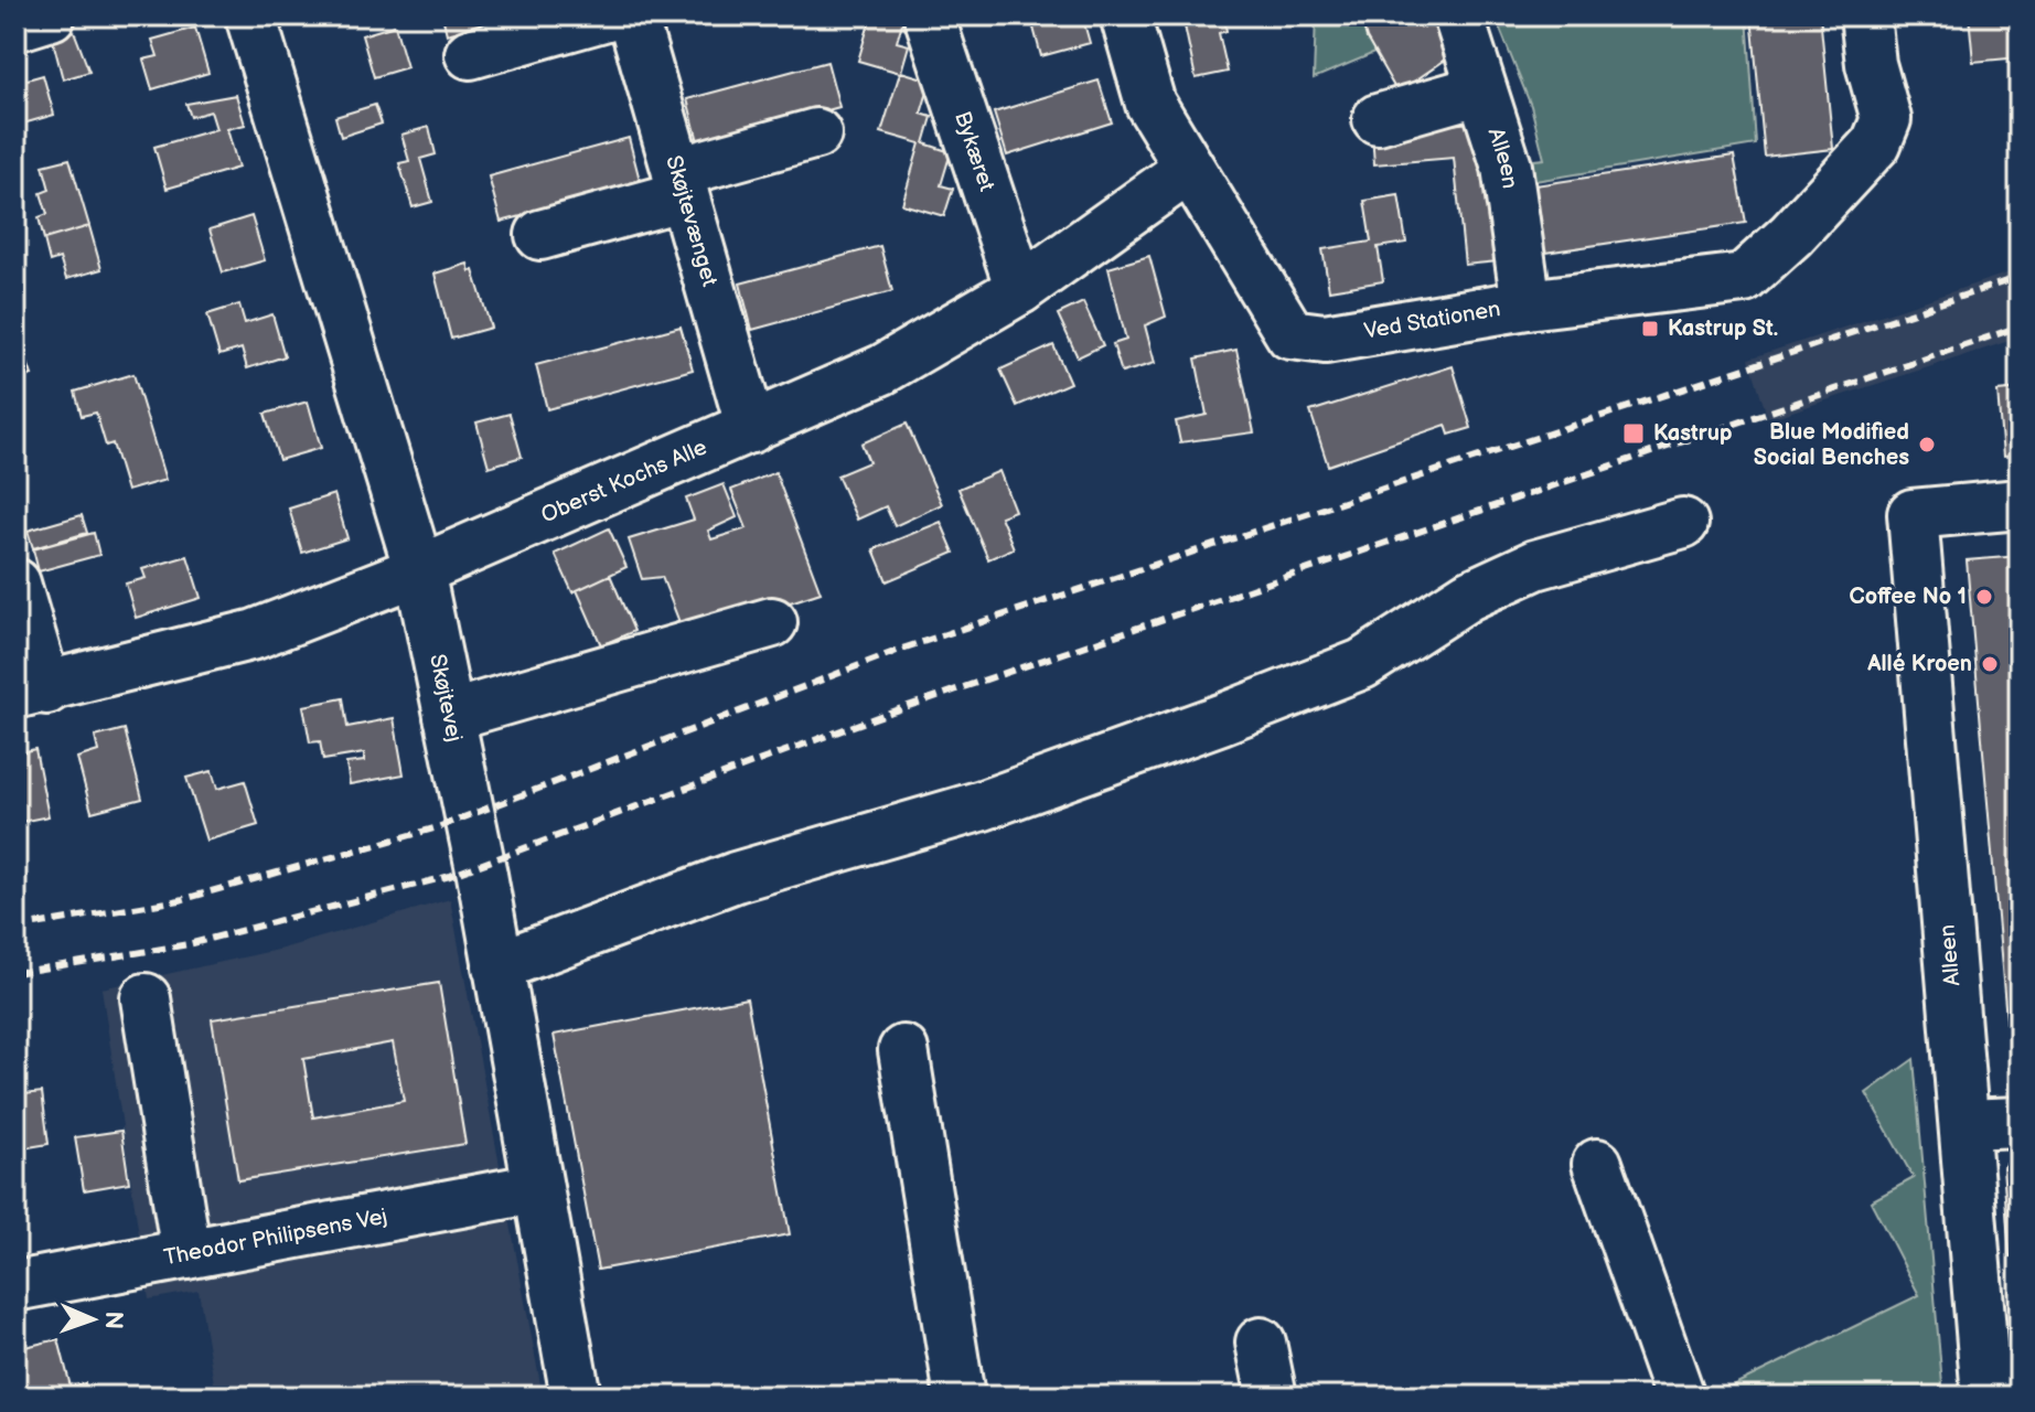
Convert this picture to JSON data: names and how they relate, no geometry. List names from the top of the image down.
{
  "streets": {
    "street": [
      "Bykæret",
      "Alleen",
      "Skøjtevænget",
      "Ved Stationen",
      "Oberst Kochs Alle",
      "Skøjtevej",
      "Theodor Philipsens Vej"
    ]
  },
  "crossings": [
    ["Bykæret", "Oberst Kochs Alle"],
    ["Alleen", "Ved Stationen"],
    ["Skøjtevænget", "Oberst Kochs Alle"],
    ["Ved Stationen", "Oberst Kochs Alle"],
    ["Oberst Kochs Alle", "Skøjtevej"],
    ["Skøjtevej", "Theodor Philipsens Vej"]
  ],
  "places": {
    "transit": ["Kastrup St.", "Kastrup"],
    "other": ["Blue Modified Social Benches", "Coffee No 1", "Allé Kroen"]
  },
  "north": "right"
}
